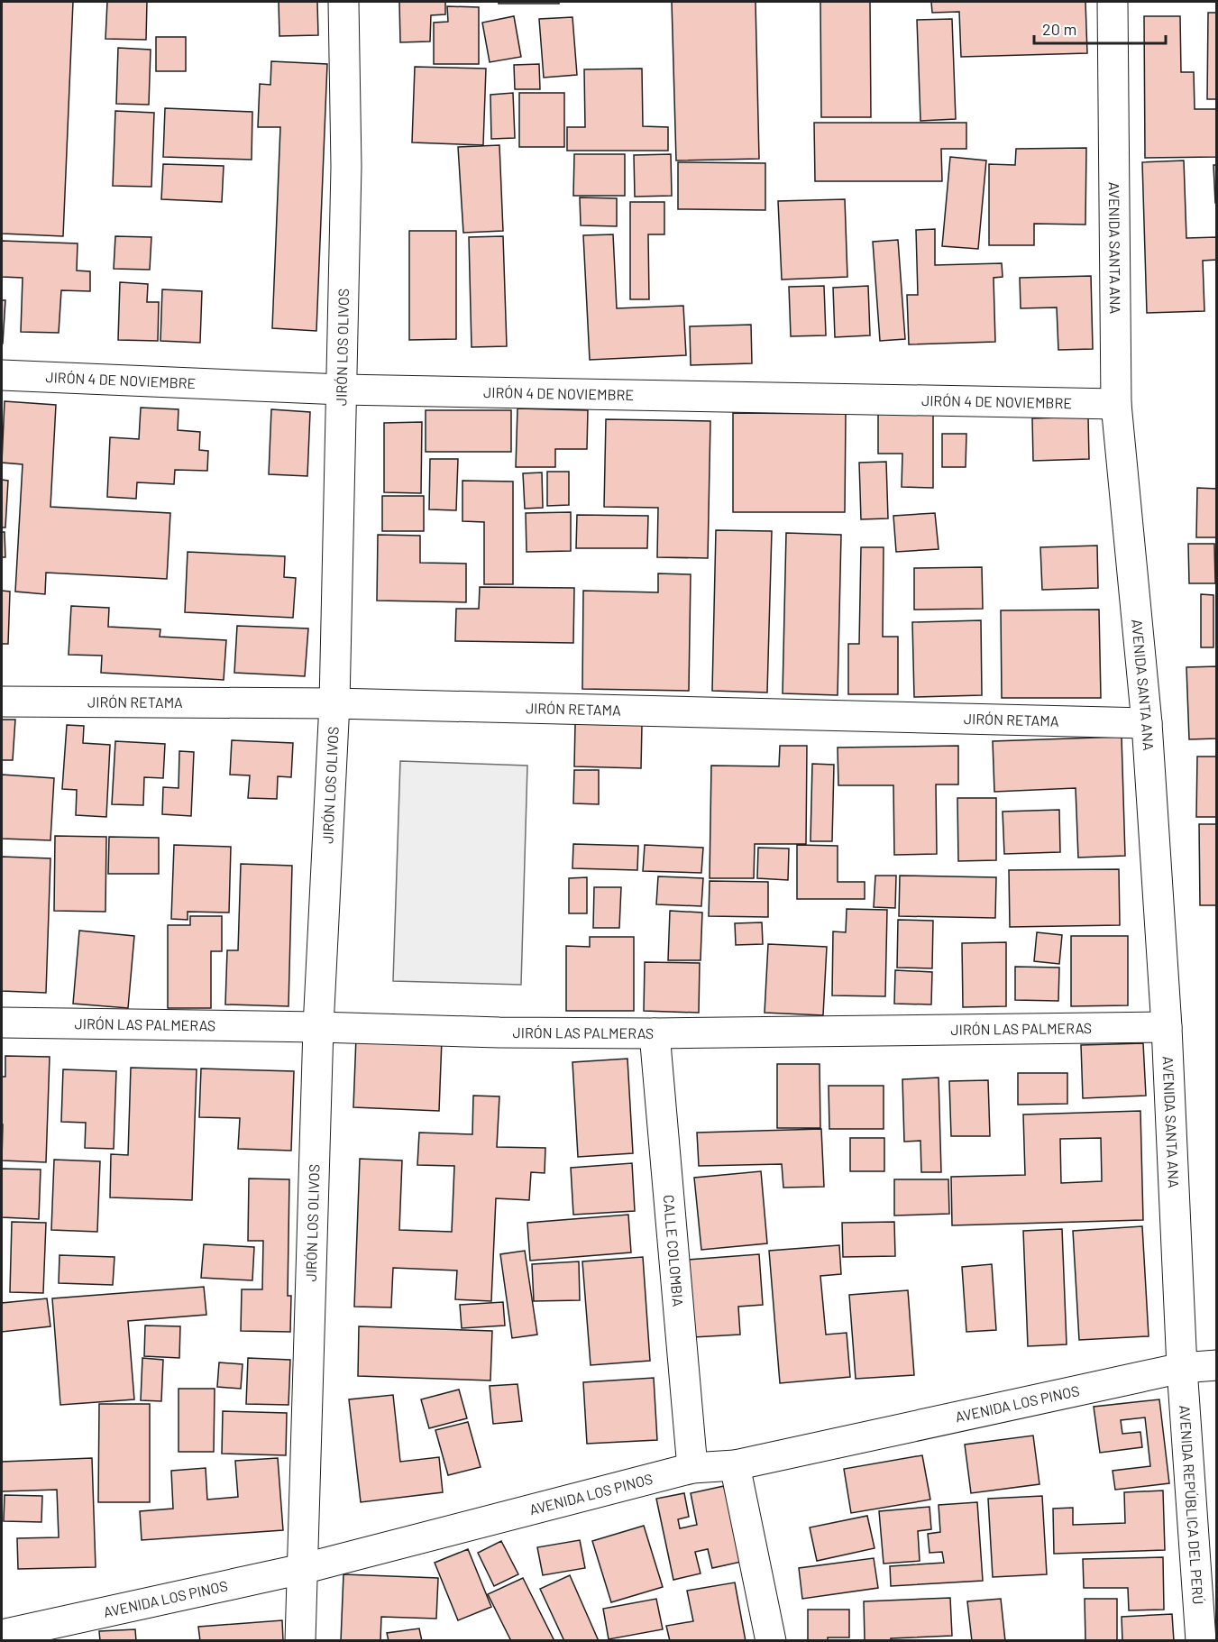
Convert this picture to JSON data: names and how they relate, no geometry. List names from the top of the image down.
{
  "streets": {
    "street": [
      "AVENIDA SANTA ANA",
      "JIRÓN LOS OLIVOS",
      "JIRÓN 4 DE NOVIEMBRE",
      "JIRÓN RETAMA",
      "JIRÓN LAS PALMERAS",
      "CALLE COLOMBIA",
      "AVENIDA LOS PINOS",
      "AVENIDA REPÚBLICA DEL PERÚ"
    ]
  },
  "crossings": [
    ["AVENIDA SANTA ANA", "JIRÓN 4 DE NOVIEMBRE"],
    ["AVENIDA SANTA ANA", "JIRÓN RETAMA"],
    ["AVENIDA SANTA ANA", "JIRÓN LAS PALMERAS"],
    ["AVENIDA SANTA ANA", "AVENIDA LOS PINOS"],
    ["AVENIDA SANTA ANA", "AVENIDA REPÚBLICA DEL PERÚ"],
    ["JIRÓN LOS OLIVOS", "JIRÓN 4 DE NOVIEMBRE"],
    ["JIRÓN LOS OLIVOS", "JIRÓN RETAMA"],
    ["JIRÓN LOS OLIVOS", "JIRÓN LAS PALMERAS"],
    ["JIRÓN LOS OLIVOS", "AVENIDA LOS PINOS"],
    ["JIRÓN LAS PALMERAS", "CALLE COLOMBIA"],
    ["CALLE COLOMBIA", "AVENIDA LOS PINOS"],
    ["AVENIDA LOS PINOS", "AVENIDA REPÚBLICA DEL PERÚ"]
  ],
  "scale_bar": "20 m"
}
